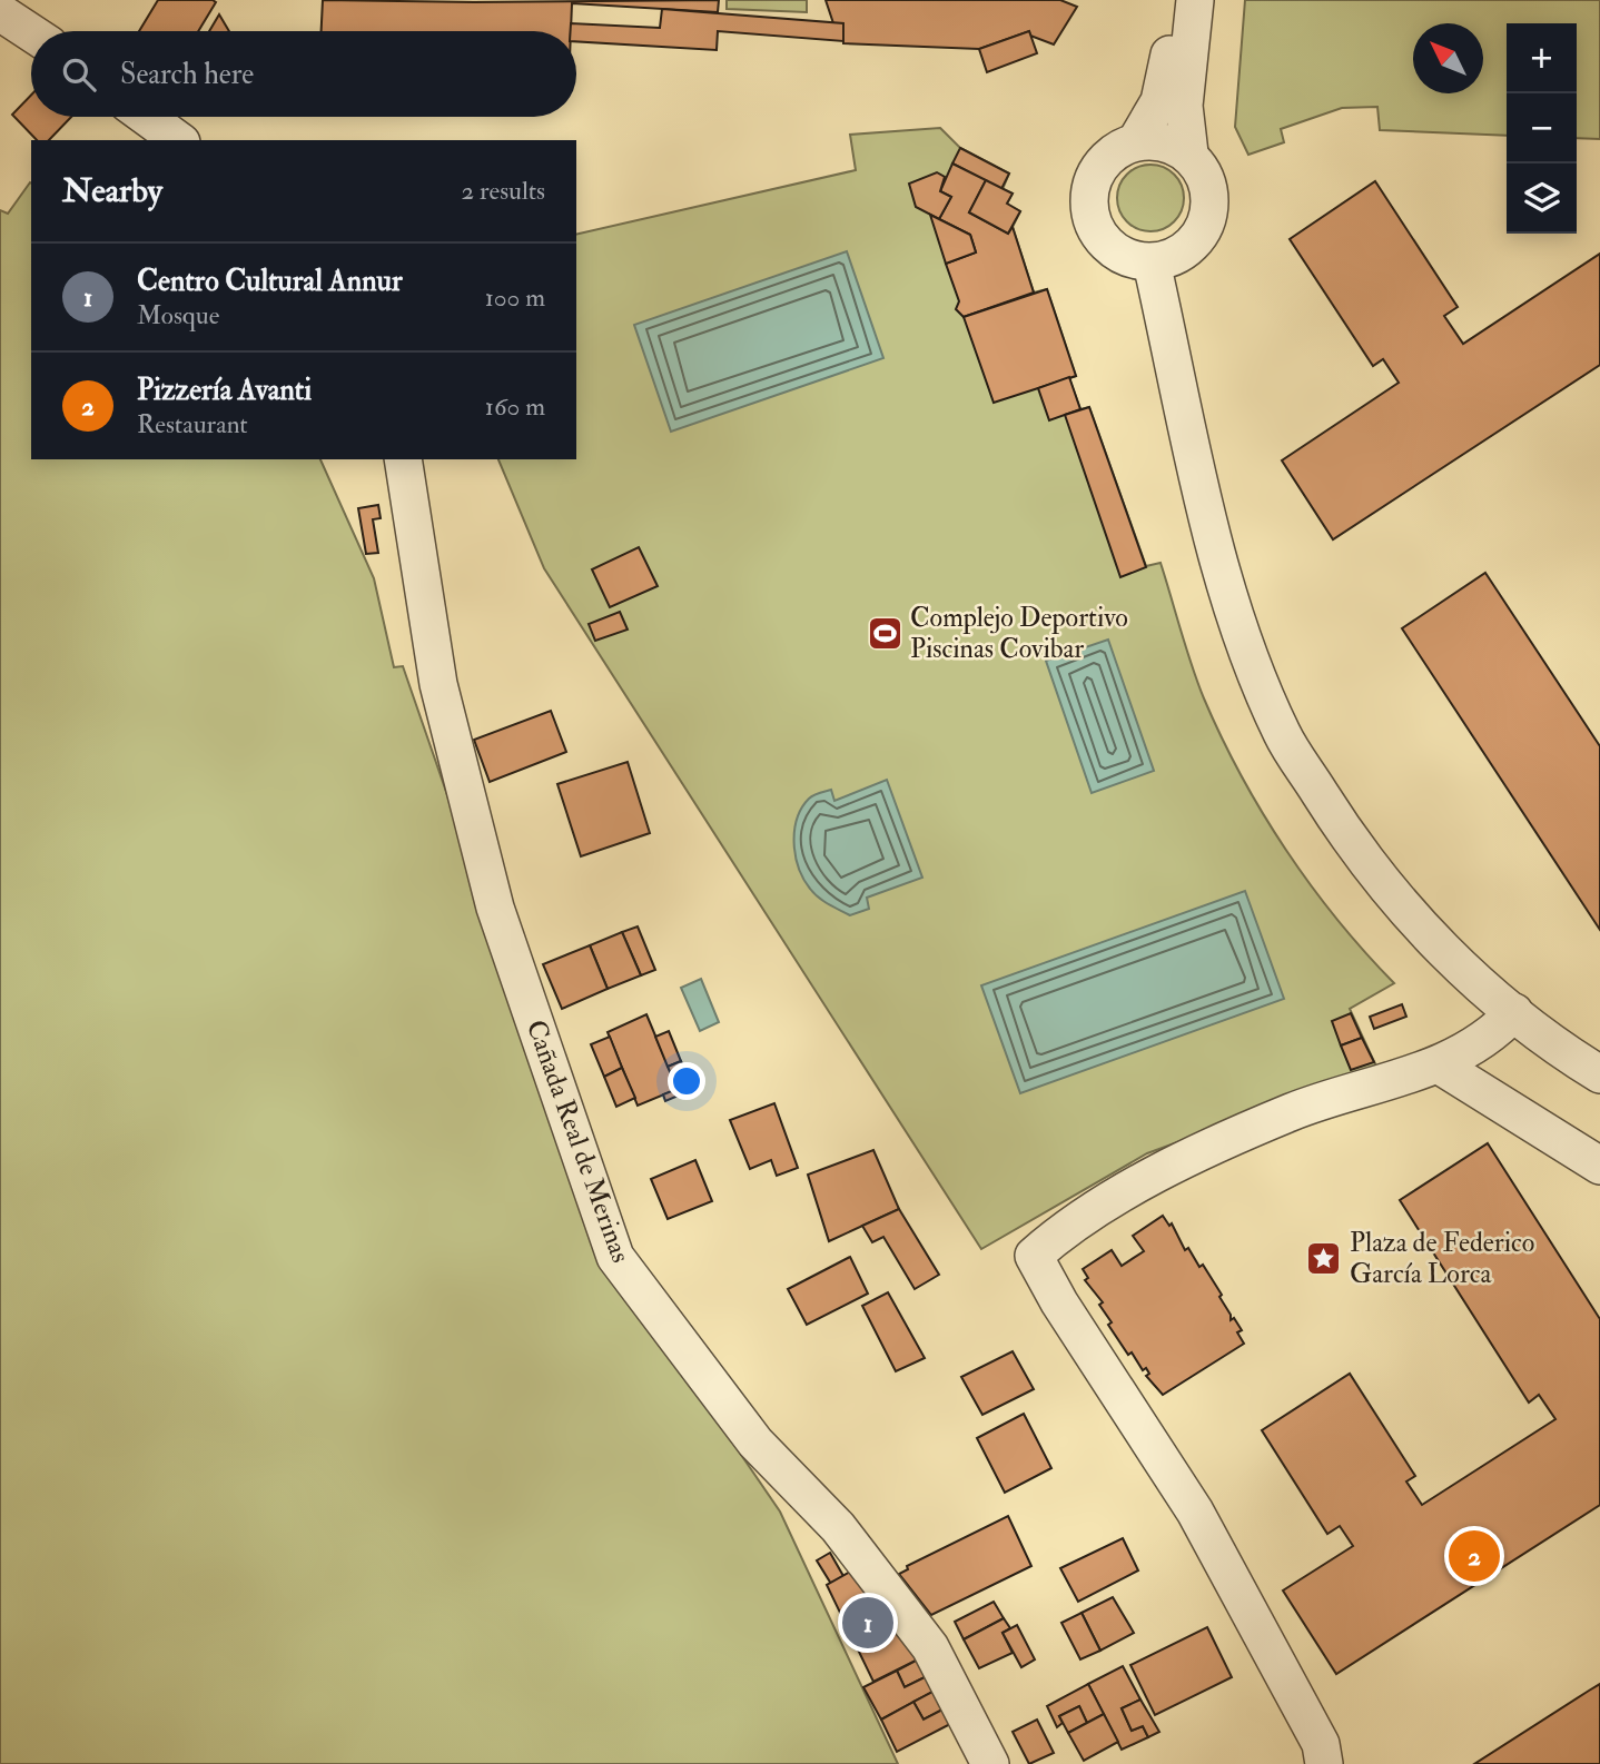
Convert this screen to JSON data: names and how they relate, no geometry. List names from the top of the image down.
{
  "streets": {
    "street": ["Cañada Real de Merinas"]
  },
  "places": {
    "sports": ["Complejo Deportivo Piscinas Covibar"],
    "place": ["Plaza de Federico García Lorca"]
  },
  "north": "top left",
  "page": {
    "map_buttons": ["+", "−"],
    "search": "Search here",
    "heading": ["Nearby", "2 results"],
    "list": [
      {
        "mark": "1",
        "name": "Centro Cultural Annur",
        "note": "Mosque",
        "value": "100 m"
      },
      {
        "mark": "2",
        "name": "Pizzería Avanti",
        "note": "Restaurant",
        "value": "160 m"
      }
    ],
    "pins": ["2", "1"]
  }
}
